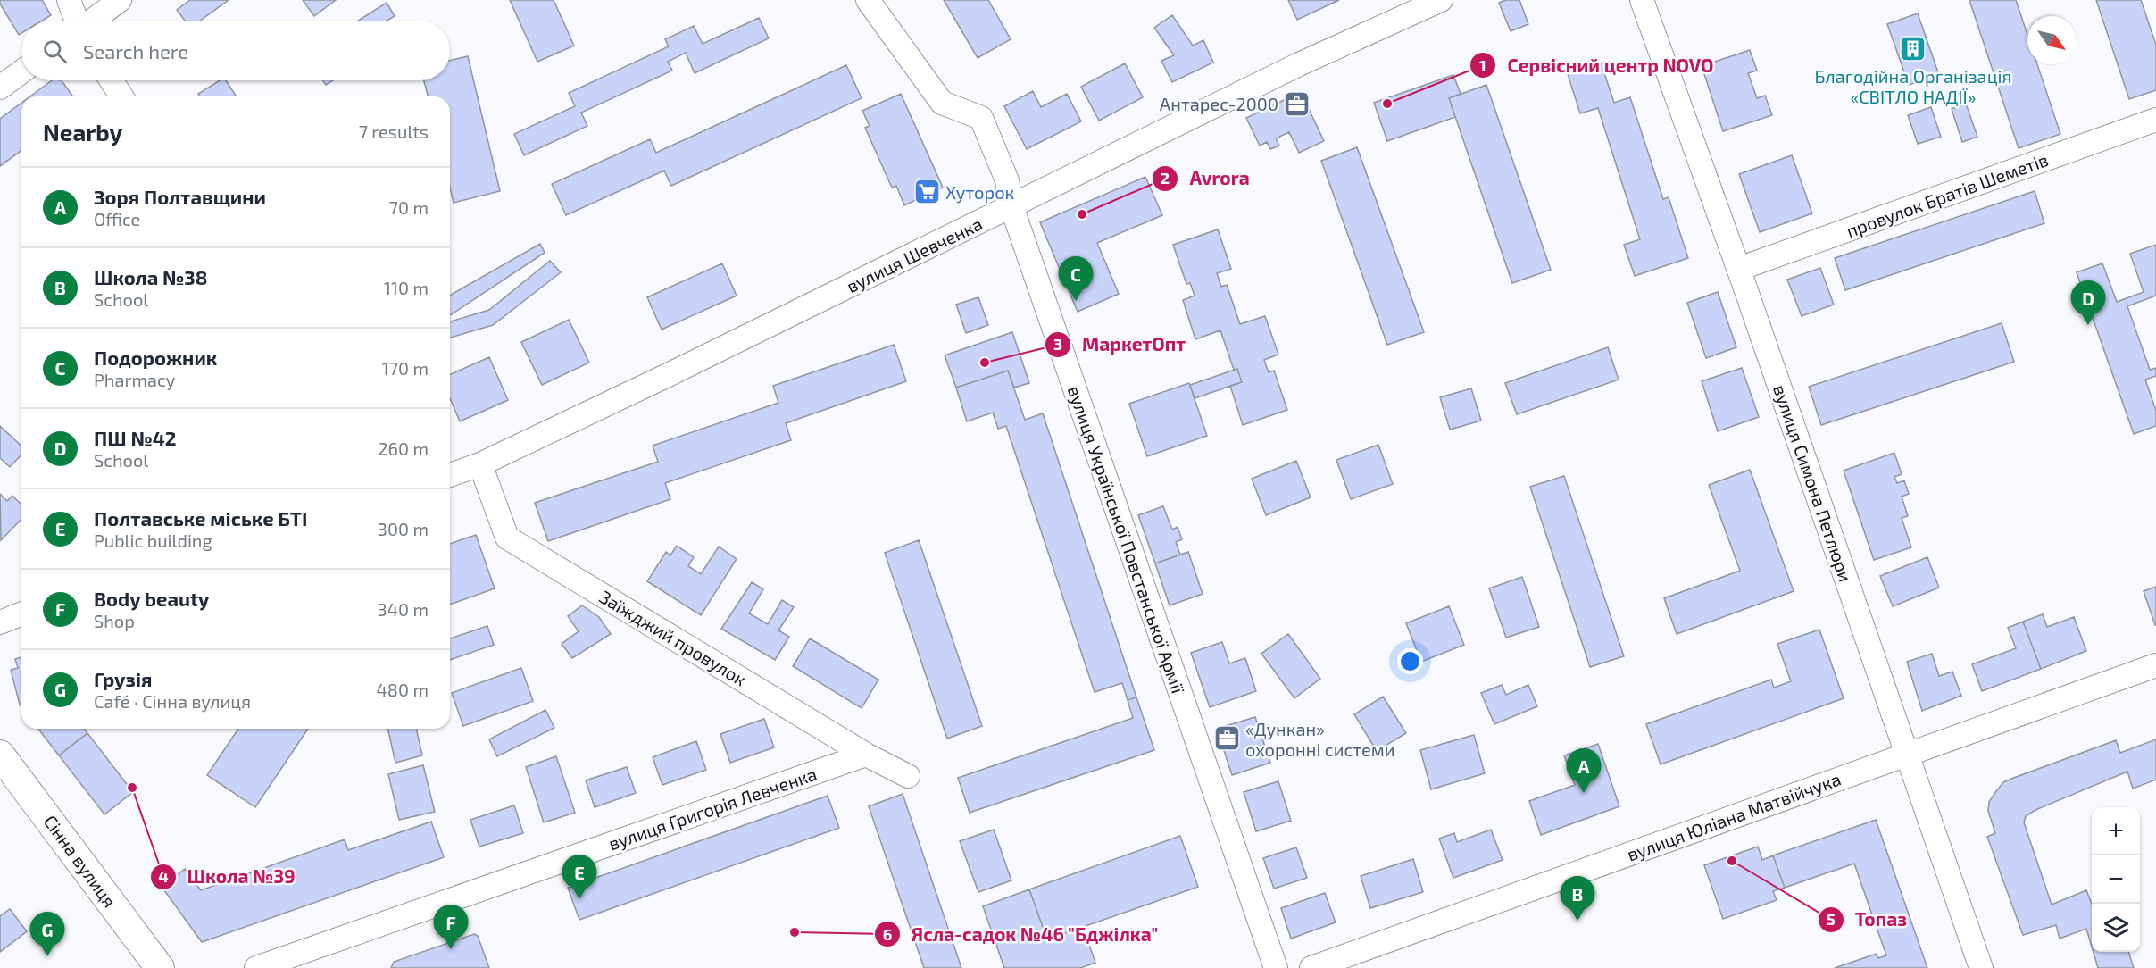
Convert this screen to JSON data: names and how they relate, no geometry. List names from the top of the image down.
{
  "streets": {
    "main road": ["Сінна вулиця"],
    "street": [
      "провулок Братів Шеметів",
      "вулиця Шевченка",
      "вулиця Симона Петлюри",
      "вулиця Української Повстанської Армії",
      "Заїжджий провулок",
      "вулиця Григорія Левченка",
      "вулиця Юліана Матвійчука"
    ]
  },
  "crossings": [
    ["провулок Братів Шеметів", "вулиця Симона Петлюри"],
    ["вулиця Шевченка", "вулиця Української Повстанської Армії"],
    ["вулиця Шевченка", "Заїжджий провулок"],
    ["вулиця Симона Петлюри", "вулиця Юліана Матвійчука"],
    ["Заїжджий провулок", "вулиця Григорія Левченка"]
  ],
  "places": {
    "building": ["Благодійна Організація «СВІТЛО НАДІЇ»"],
    "office": ["Антарес-2000", "«Дункан» охоронні системи"],
    "other": [
      "Сервісний центр NOVO",
      "Avrora",
      "МаркетОпт",
      "Школа №39",
      "Топаз",
      "Ясла-садок №46 \"Бджілка\""
    ],
    "supermarket": ["Хуторок"]
  },
  "north": "bottom right",
  "page": {
    "search": "Search here",
    "heading": ["Nearby", "7 results"],
    "list": [
      {
        "mark": "A",
        "name": "Зоря Полтавщини",
        "note": "Office",
        "value": "70 m"
      },
      {
        "mark": "B",
        "name": "Школа №38",
        "note": "School",
        "value": "110 m"
      },
      {
        "mark": "C",
        "name": "Подорожник",
        "note": "Pharmacy",
        "value": "170 m"
      },
      {
        "mark": "D",
        "name": "ПШ №42",
        "note": "School",
        "value": "260 m"
      },
      {
        "mark": "E",
        "name": "Полтавське міське БТІ",
        "note": "Public building",
        "value": "300 m"
      },
      {
        "mark": "F",
        "name": "Body beauty",
        "note": "Shop",
        "value": "340 m"
      },
      {
        "mark": "G",
        "name": "Грузiя",
        "note": "Café · Сінна вулиця",
        "value": "480 m"
      }
    ],
    "pins": [
      "C",
      "D",
      "A",
      "E",
      "B",
      "F",
      "G"
    ],
    "map_buttons": ["+", "−"]
  }
}
